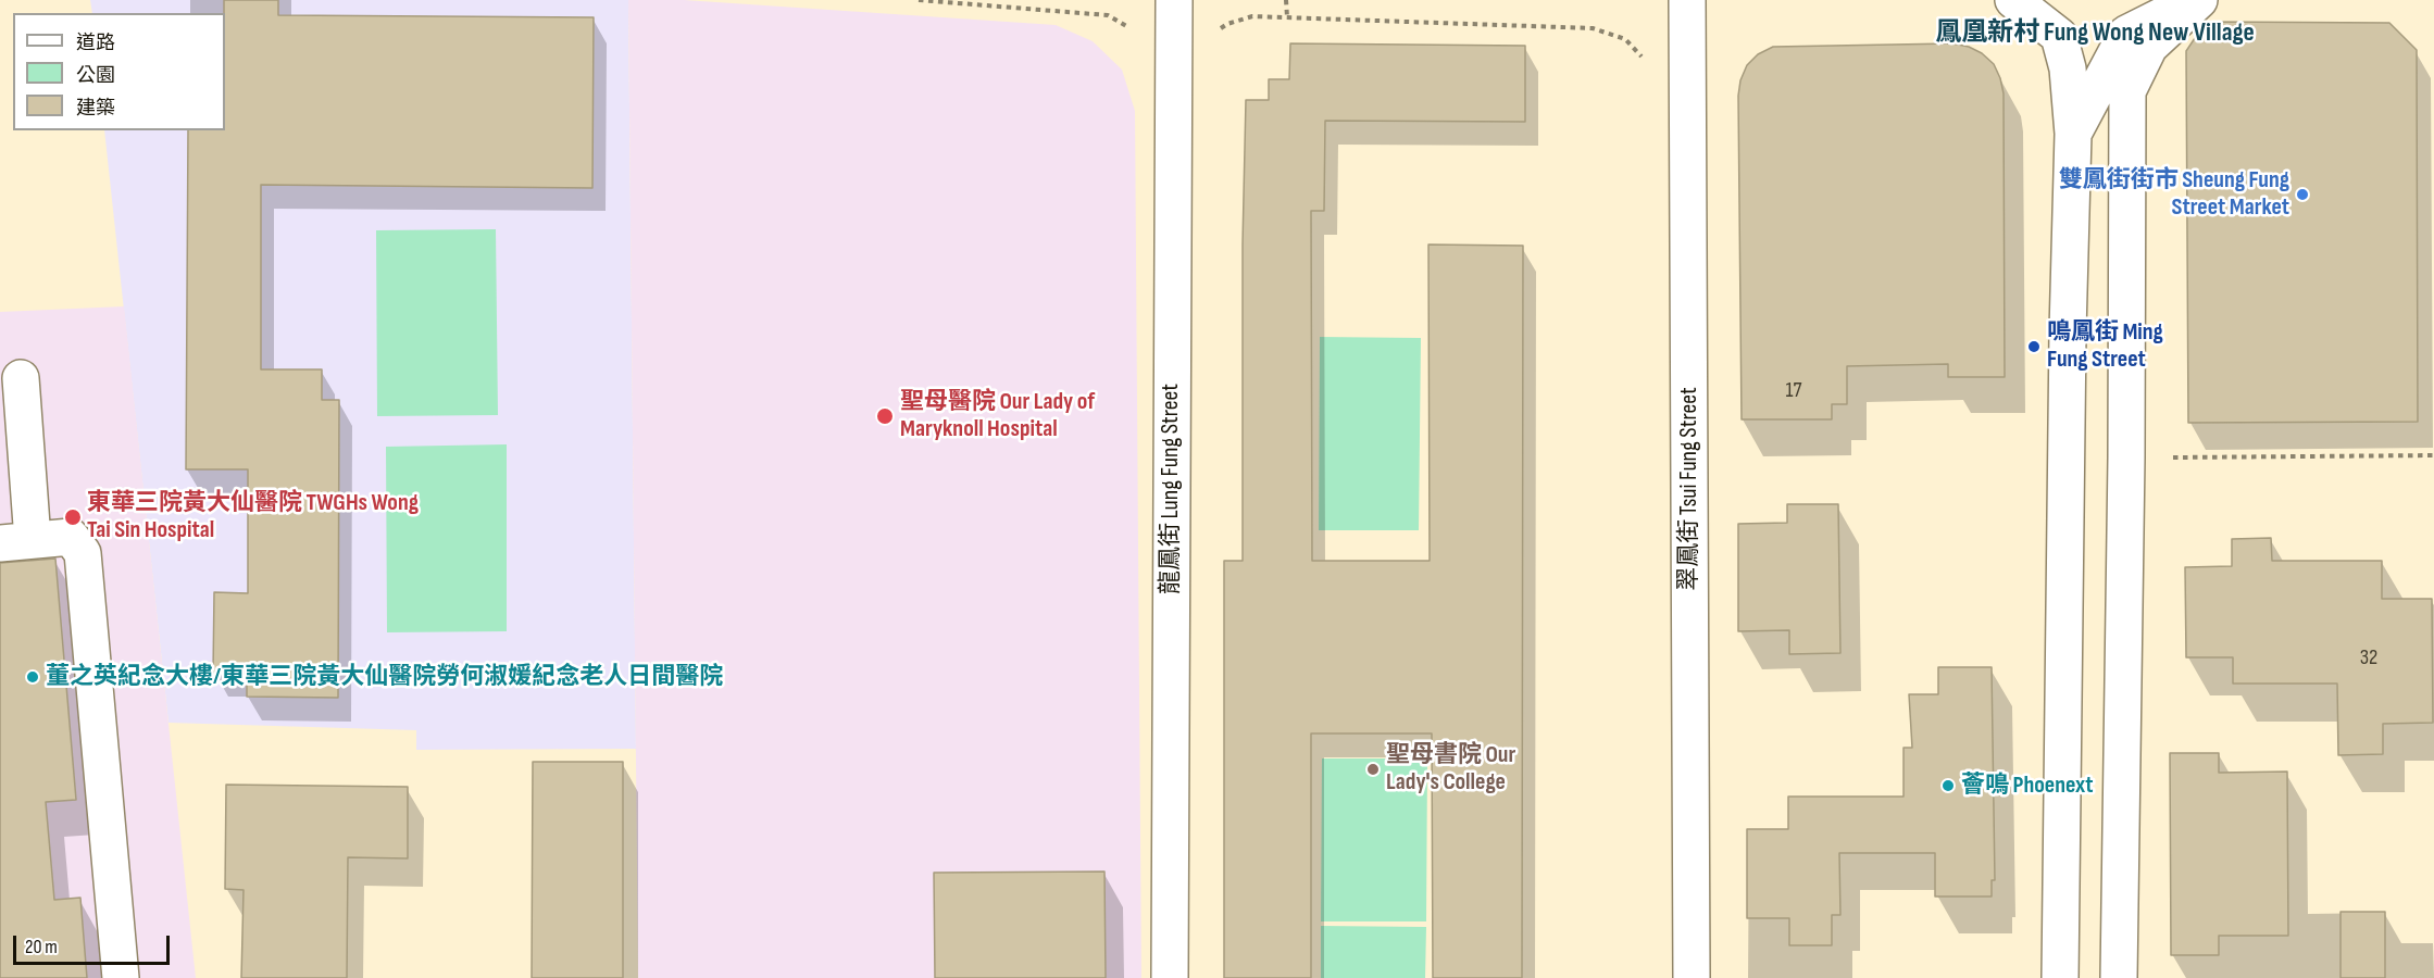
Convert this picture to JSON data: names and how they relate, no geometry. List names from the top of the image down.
{
  "streets": {
    "street": ["龍鳳街 Lung Fung Street", "翠鳳街 Tsui Fung Street"]
  },
  "districts": ["鳳凰新村 Fung Wong New Village"],
  "places": [
    "雙鳳街街市 Sheung Fung Street Market",
    "鳴鳳街 Ming Fung Street",
    "聖母醫院 Our Lady of Maryknoll Hospital",
    "東華三院黃大仙醫院 TWGHs Wong Tai Sin Hospital",
    "董之英紀念大樓/東華三院黃大仙醫院勞何淑媛紀念老人日間醫院",
    "聖母書院 Our Lady's College",
    "薈鳴 Phoenext"
  ],
  "house_numbers": ["17", "32"],
  "legend": ["道路", "公園", "建築"],
  "scale_bar": "20 m"
}
